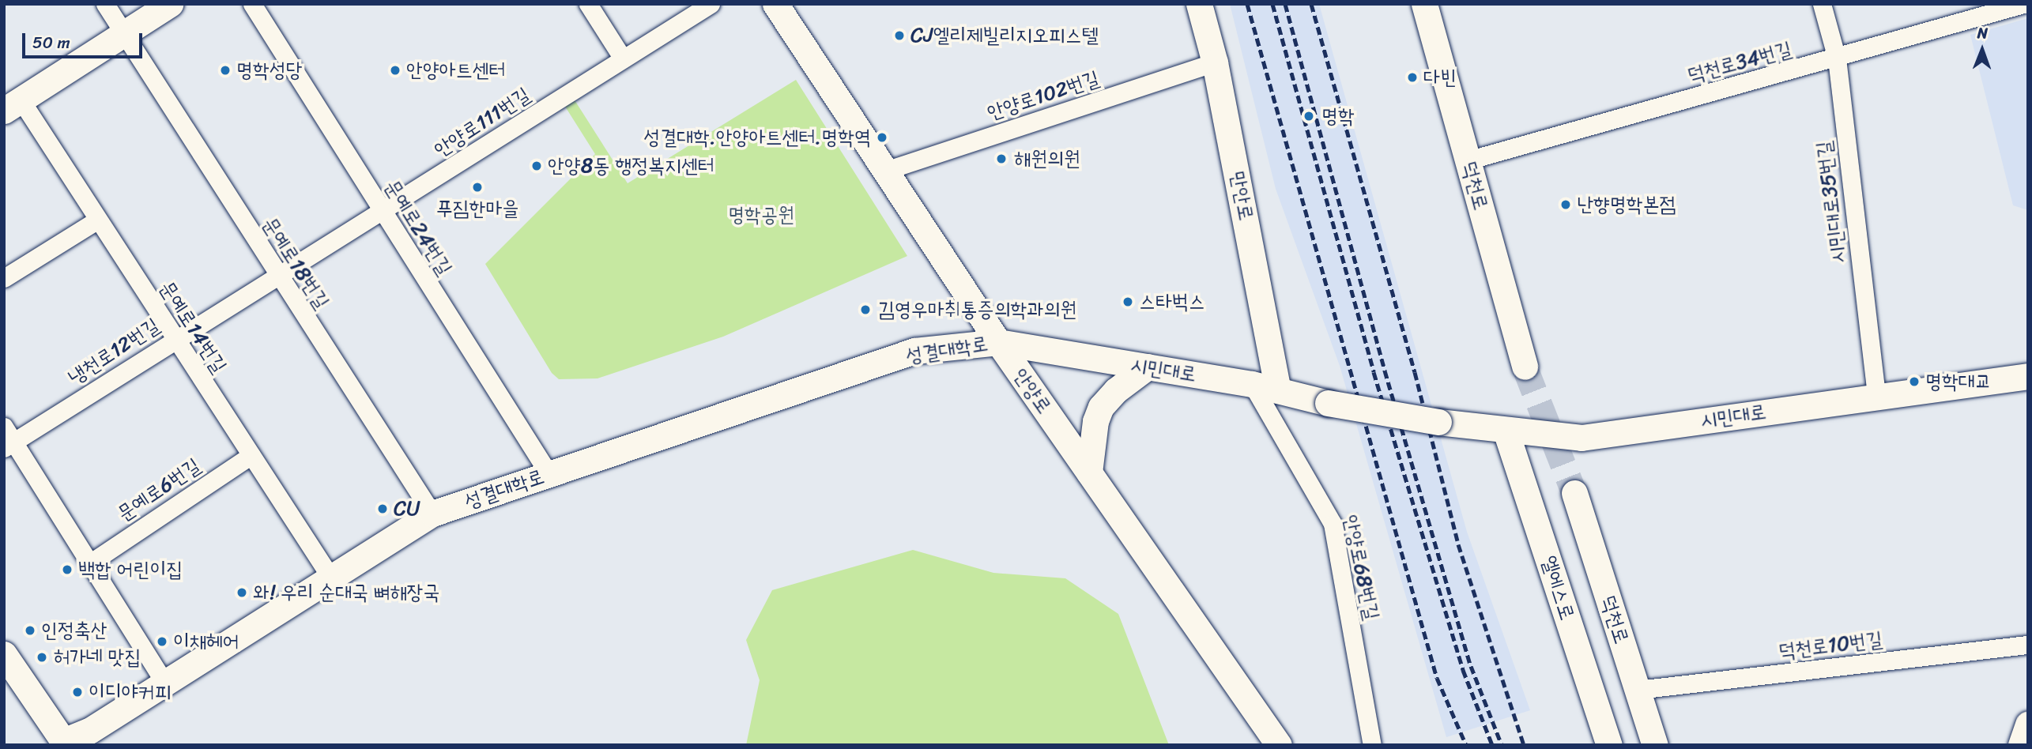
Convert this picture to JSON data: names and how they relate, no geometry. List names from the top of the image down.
{
  "streets": {
    "street": [
      "덕천로34번길",
      "안양로102번길",
      "안양로111번길",
      "덕천로",
      "만안로",
      "시민대로35번길",
      "문예로24번길",
      "문예로18번길",
      "문예로14번길",
      "성결대학로",
      "냉천로12번길",
      "시민대로",
      "안양로",
      "문예로6번길",
      "안양로68번길",
      "엘에스로",
      "덕천로10번길"
    ]
  },
  "crossings": [
    ["덕천로34번길", "덕천로"],
    ["덕천로34번길", "시민대로35번길"],
    ["안양로102번길", "만안로"],
    ["안양로102번길", "안양로"],
    ["안양로111번길", "문예로24번길"],
    ["안양로111번길", "문예로18번길"],
    ["안양로111번길", "냉천로12번길"],
    ["덕천로", "덕천로10번길"],
    ["만안로", "시민대로"],
    ["시민대로35번길", "시민대로"],
    ["문예로24번길", "성결대학로"],
    ["문예로18번길", "성결대학로"],
    ["문예로18번길", "냉천로12번길"],
    ["문예로14번길", "성결대학로"],
    ["문예로14번길", "냉천로12번길"],
    ["문예로14번길", "문예로6번길"],
    ["성결대학로", "시민대로"],
    ["성결대학로", "안양로"],
    ["시민대로", "안양로"],
    ["시민대로", "안양로68번길"],
    ["시민대로", "엘에스로"]
  ],
  "parks": ["명학공원"],
  "places": [
    "CJ엘리제빌리지오피스텔",
    "명학성당",
    "안양아트센터",
    "다빈",
    "명학",
    "성결대학.안양아트센터.명학역",
    "해원의원",
    "안양8동 행정복지센터",
    "푸짐한마을",
    "난향명학본점",
    "스타벅스",
    "김영우마취통증의학과의원",
    "명학대교",
    "CU",
    "백합 어린이집",
    "와! 우리 순대국 뼈해장국",
    "인정축산",
    "이채헤어",
    "허가네 맛집",
    "이디야커피"
  ],
  "scale_bar": "50 m",
  "north": "top"
}
